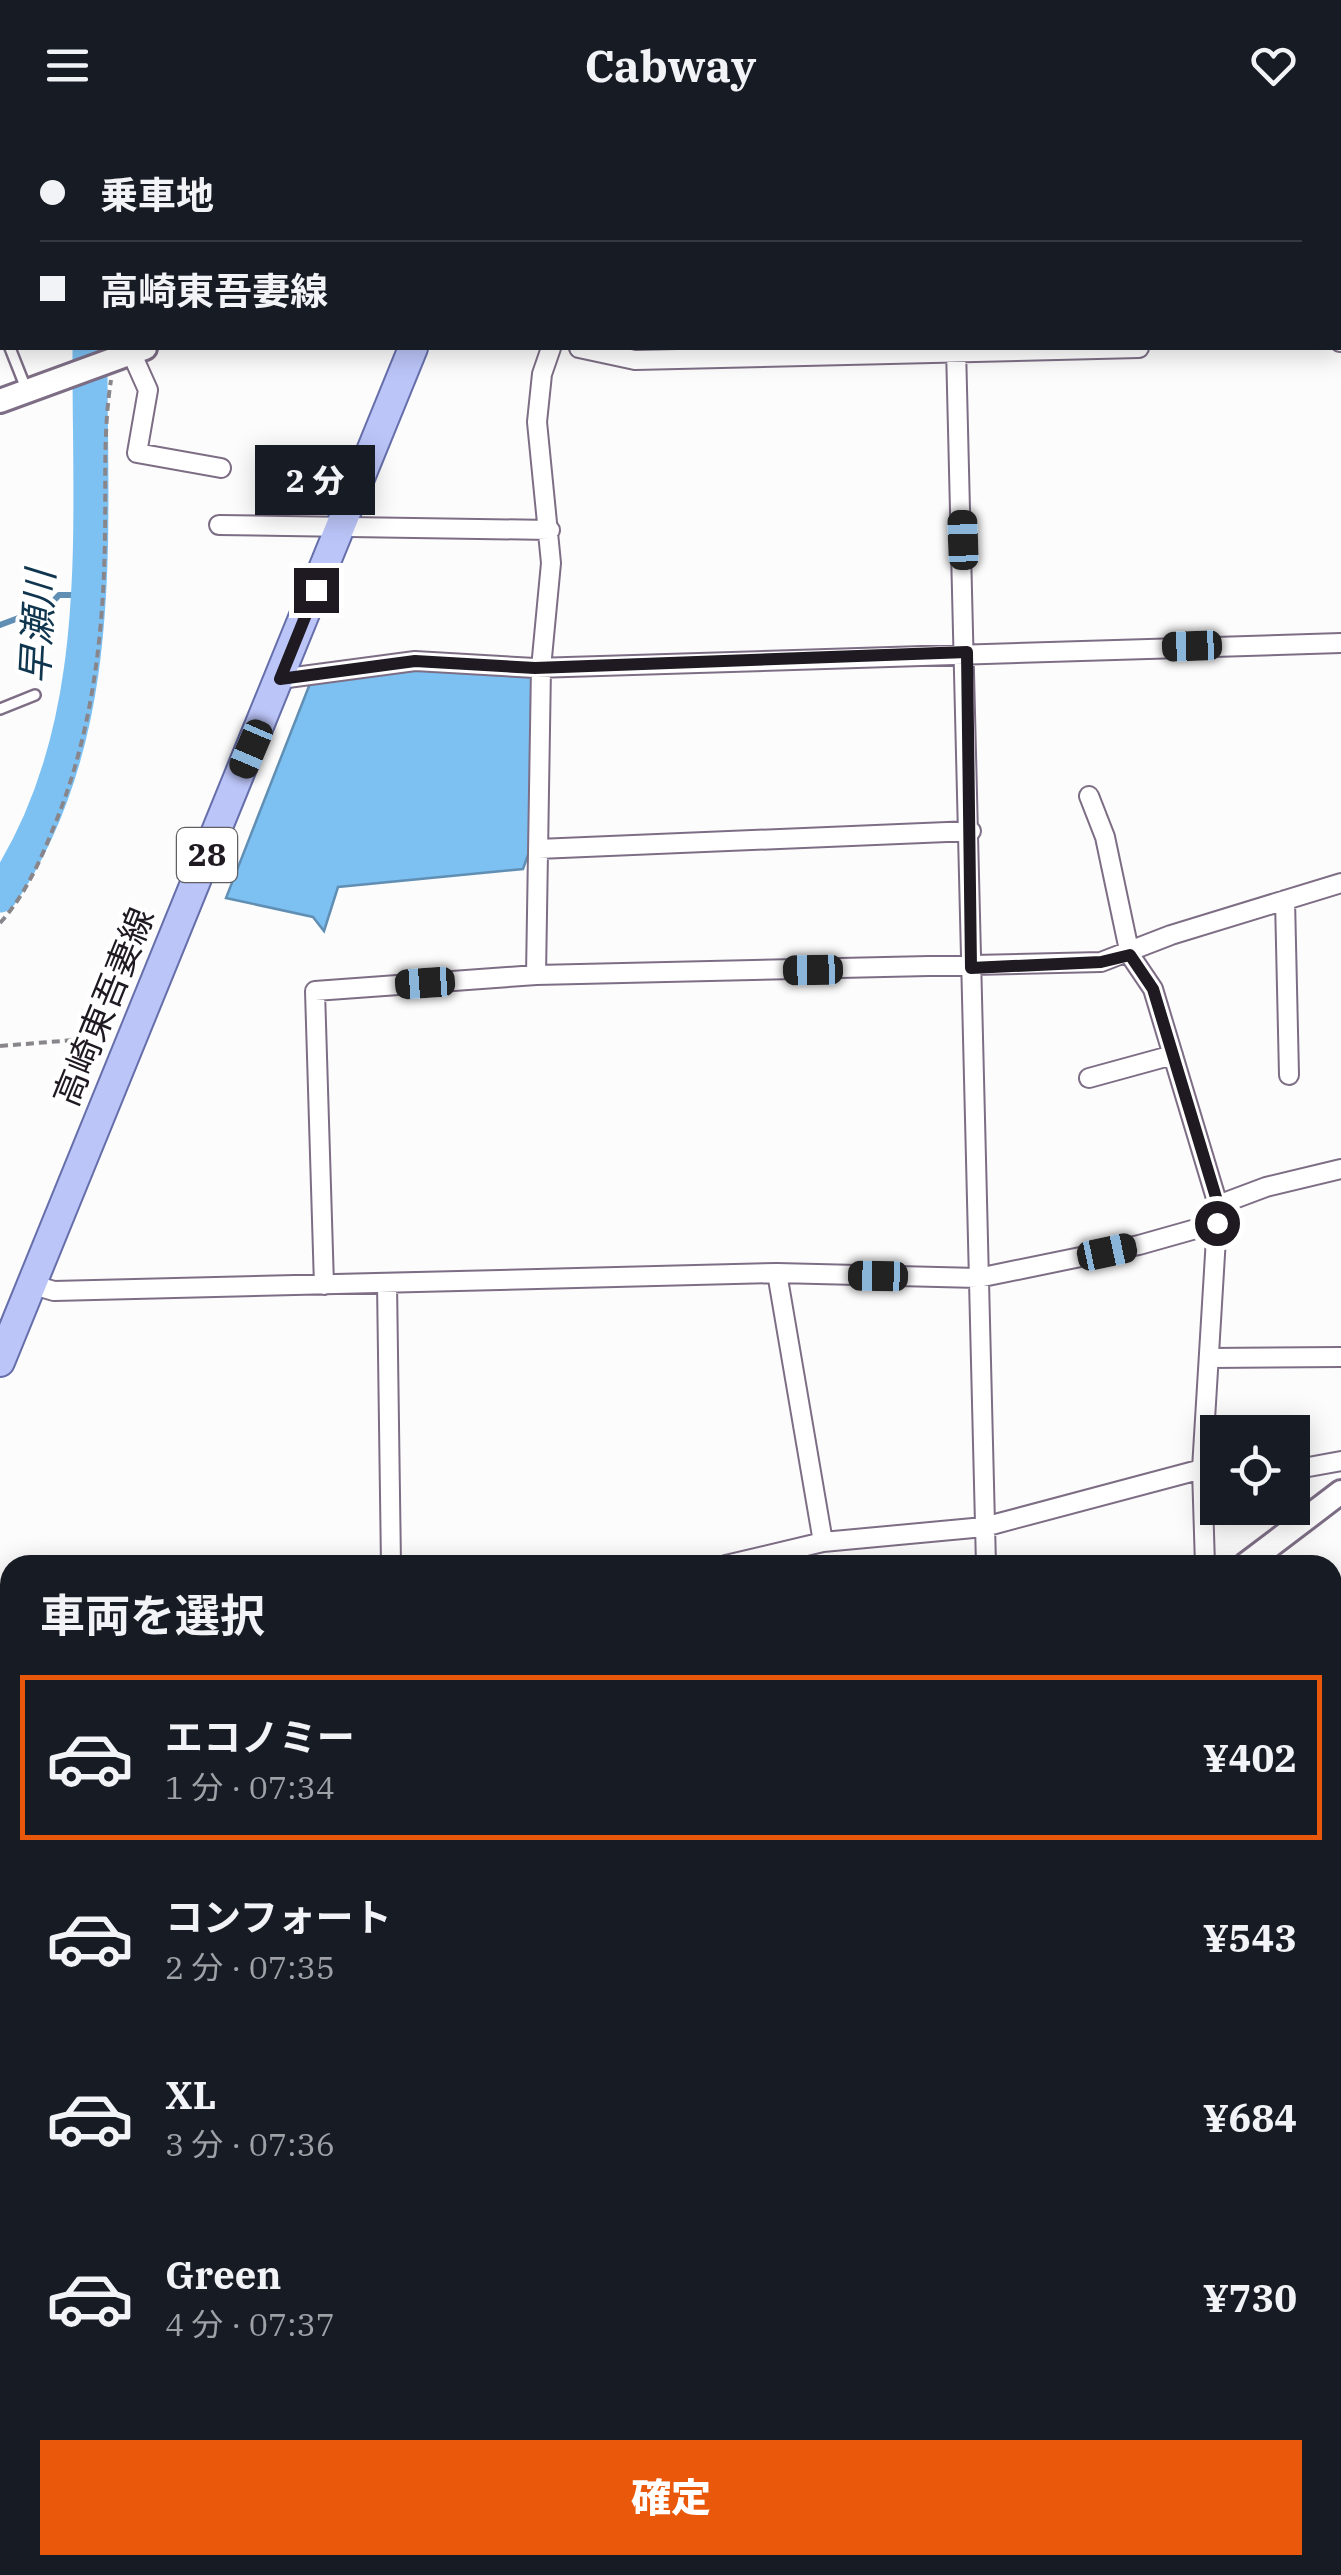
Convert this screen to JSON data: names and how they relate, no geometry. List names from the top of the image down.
{
  "streets": {
    "main road": ["28", "高崎東吾妻線"]
  },
  "water": ["早瀬川"],
  "page": {
    "header": "Cabway",
    "banner": ["乗車地", "高崎東吾妻線"],
    "bubble": "2 分",
    "heading": "車両を選択",
    "list": [
      {
        "name": "エコノミー",
        "note": "1 分 · 07:34",
        "value": "¥402"
      },
      {
        "name": "コンフォート",
        "note": "2 分 · 07:35",
        "value": "¥543"
      },
      {
        "name": "XL",
        "note": "3 分 · 07:36",
        "value": "¥684"
      },
      {
        "name": "Green",
        "note": "4 分 · 07:37",
        "value": "¥730"
      }
    ],
    "buttons": "確定"
  }
}
